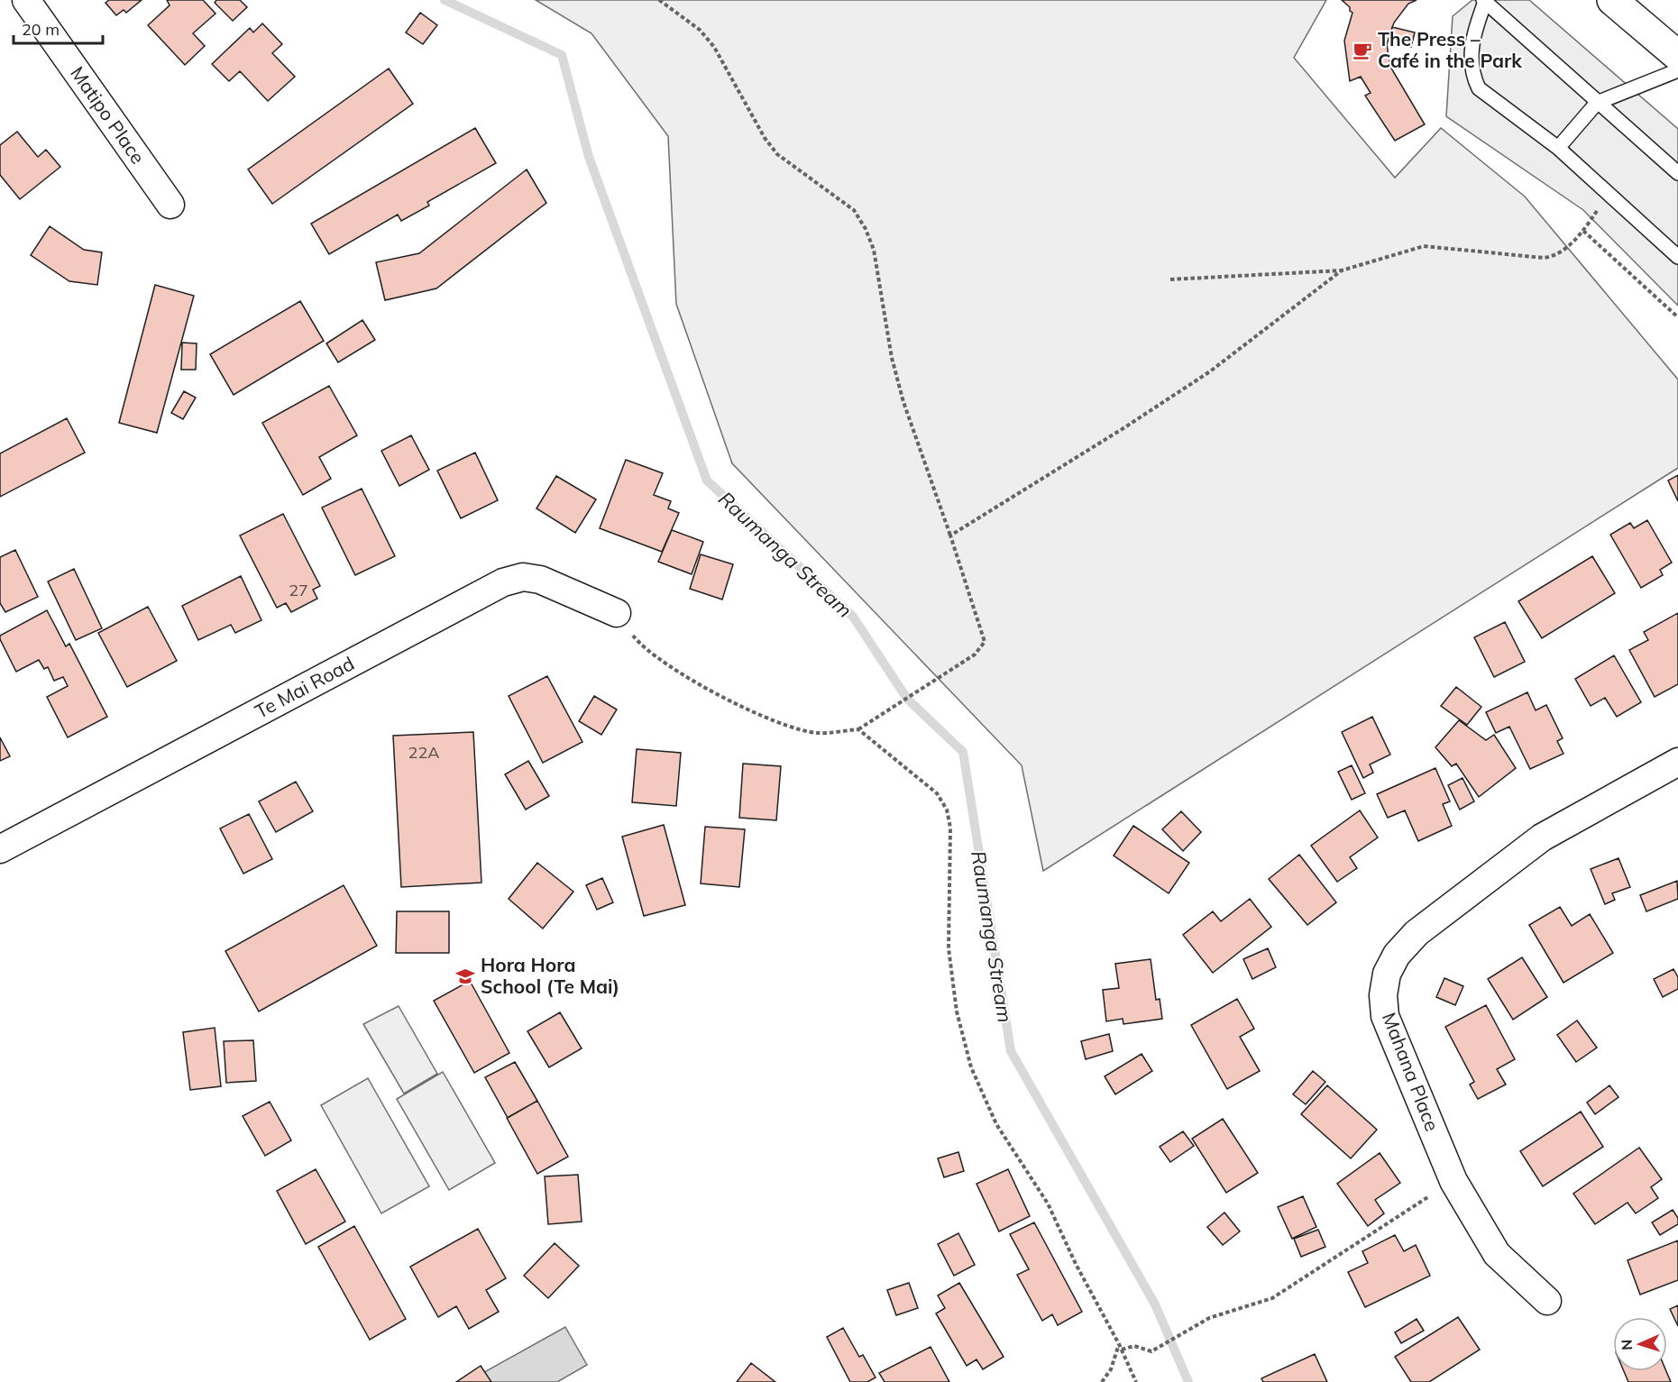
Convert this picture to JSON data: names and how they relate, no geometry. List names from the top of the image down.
{
  "streets": {
    "street": ["Matipo Place", "Te Mai Road", "Mahana Place"]
  },
  "water": ["Raumanga Stream"],
  "places": {
    "cafe": ["The Press – Café in the Park"],
    "school or university": ["Hora Hora School (Te Mai)"]
  },
  "house_numbers": ["27", "22A"],
  "scale_bar": "20 m",
  "north": "left"
}
